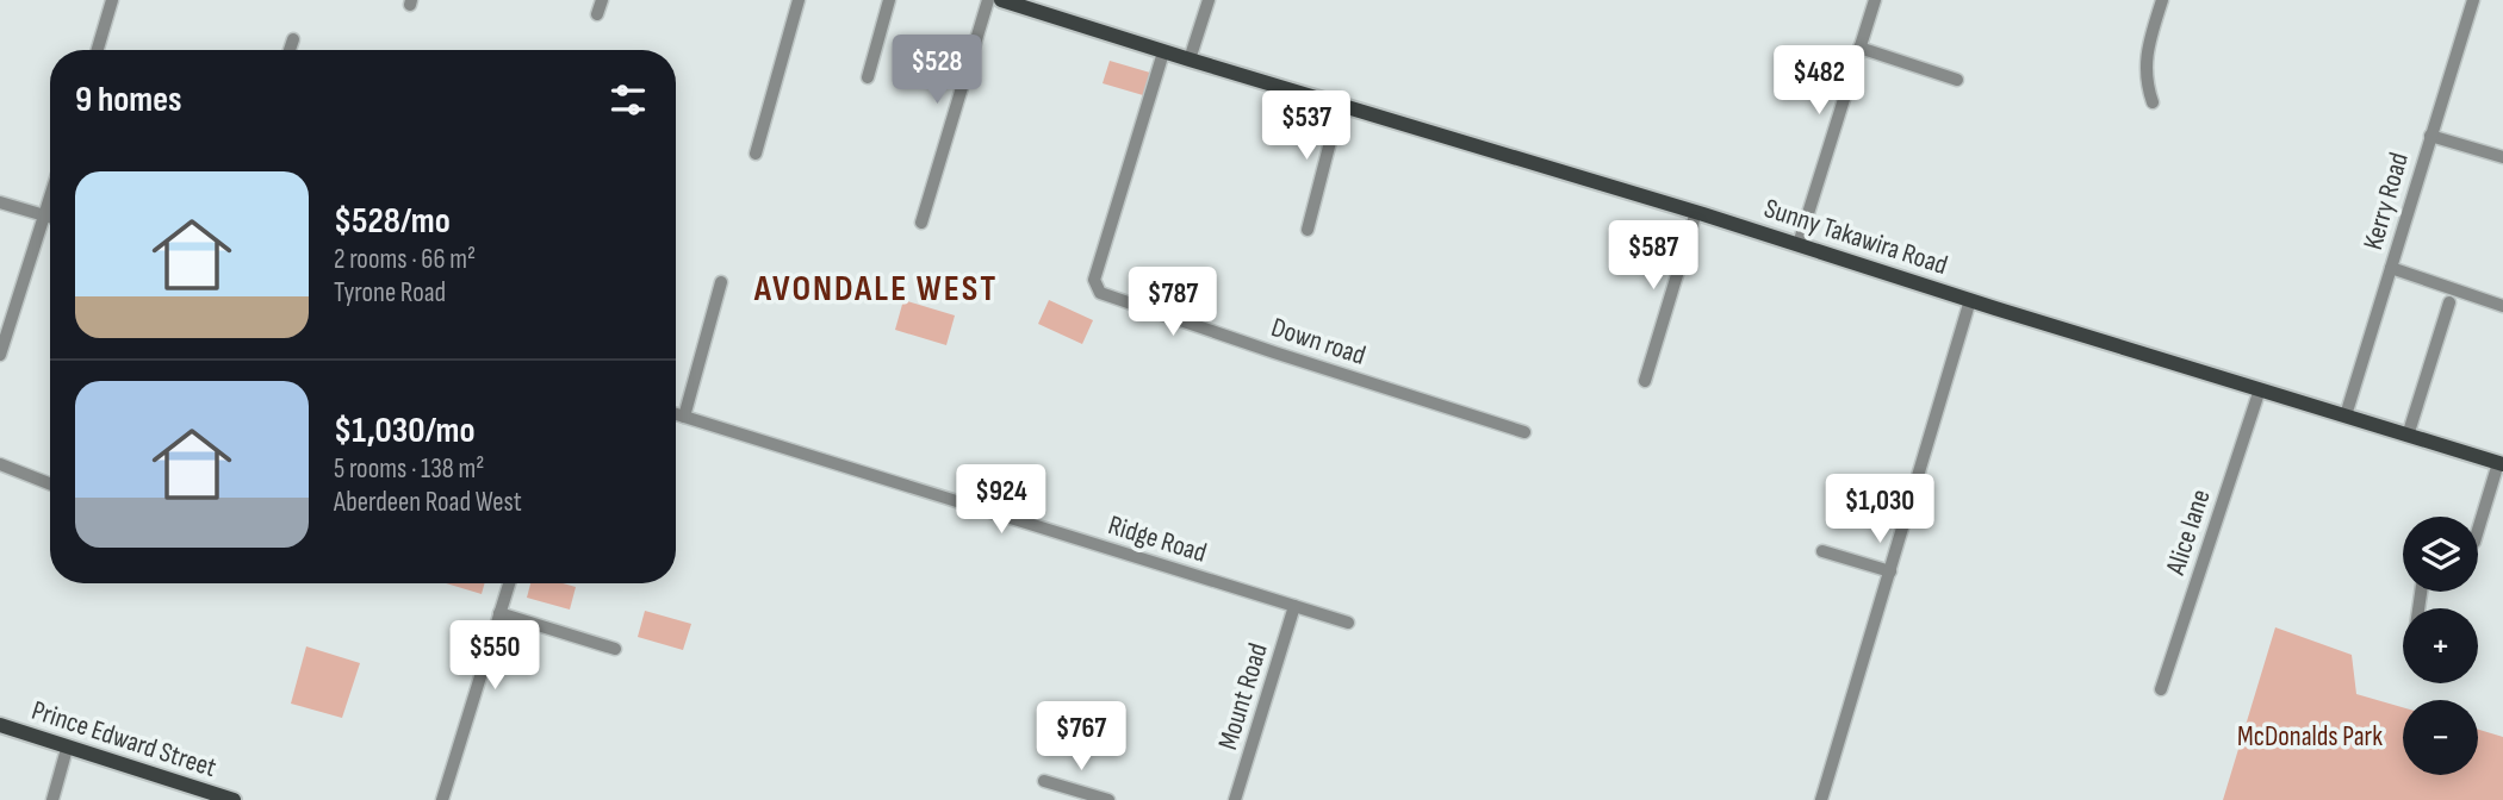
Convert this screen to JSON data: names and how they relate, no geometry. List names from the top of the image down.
{
  "streets": {
    "main road": ["Sunny Takawira Road", "Prince Edward Street"],
    "street": [
      "Kerry Road",
      "Down road",
      "Alice lane",
      "Ridge Road",
      "Mount Road"
    ]
  },
  "crossings": [
    ["Kerry Road", "Sunny Takawira Road"],
    ["Sunny Takawira Road", "Down road"],
    ["Sunny Takawira Road", "Alice lane"],
    ["Ridge Road", "Mount Road"]
  ],
  "districts": ["AVONDALE WEST"],
  "parks": ["McDonalds Park"],
  "page": {
    "price": [
      "$528",
      "$482",
      "$537",
      "$587",
      "$787",
      "$924",
      "$1,030",
      "$550",
      "$767"
    ],
    "heading": "9 homes",
    "list": [
      {
        "name": "$528/mo",
        "note": "2 rooms · 66 m² · Tyrone Road"
      },
      {
        "name": "$1,030/mo",
        "note": "5 rooms · 138 m² · Aberdeen Road West"
      }
    ],
    "map_buttons": ["+", "−"]
  }
}
